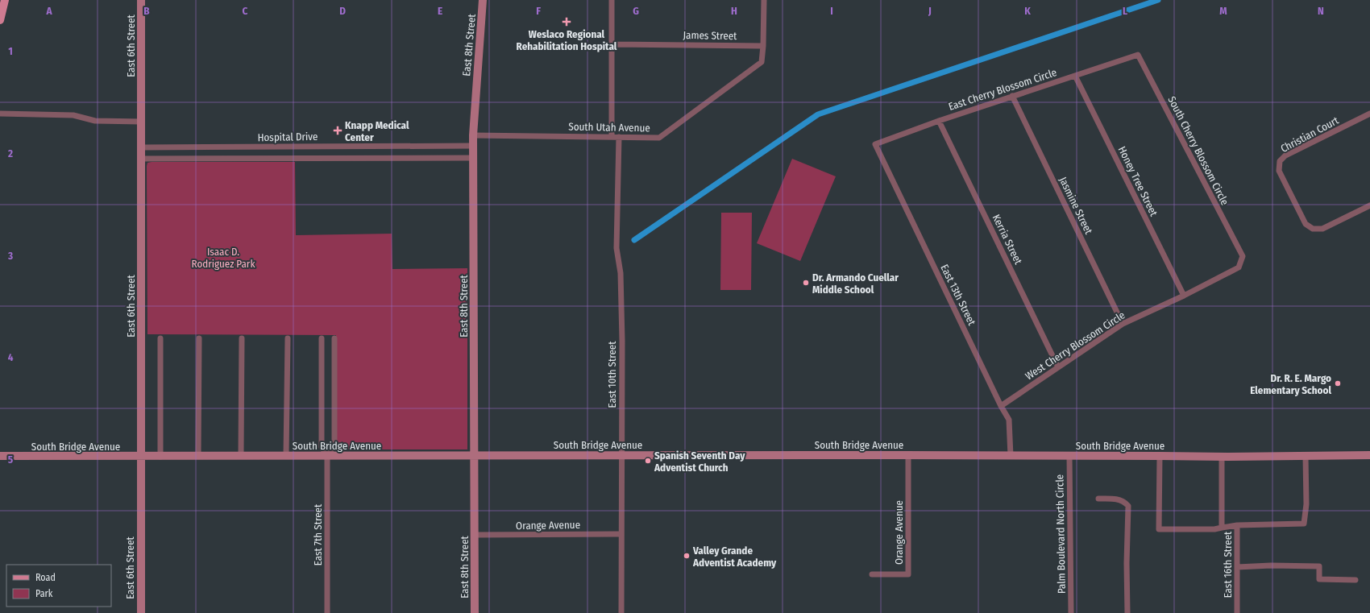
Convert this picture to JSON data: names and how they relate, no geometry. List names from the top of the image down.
{
  "streets": {
    "street": [
      "James Street",
      "East 8th Street",
      "East 6th Street",
      "East Cherry Blossom Circle",
      "South Utah Avenue",
      "Christian Court",
      "Hospital Drive",
      "South Cherry Blossom Circle",
      "Honey Tree Street",
      "Jasmine Street",
      "Kerria Street",
      "East 13th Street",
      "West Cherry Blossom Circle",
      "East 10th Street",
      "South Bridge Avenue",
      "Orange Avenue",
      "Palm Boulevard North Circle",
      "East 7th Street",
      "East 16th Street"
    ]
  },
  "crossings": [
    ["James Street", "South Utah Avenue"],
    ["East 8th Street", "South Utah Avenue"],
    ["East 8th Street", "Hospital Drive"],
    ["East 8th Street", "South Bridge Avenue"],
    ["East 8th Street", "Orange Avenue"],
    ["East 6th Street", "Hospital Drive"],
    ["East 6th Street", "South Bridge Avenue"],
    ["East Cherry Blossom Circle", "South Cherry Blossom Circle"],
    ["East Cherry Blossom Circle", "Honey Tree Street"],
    ["East Cherry Blossom Circle", "Jasmine Street"],
    ["East Cherry Blossom Circle", "Kerria Street"],
    ["East Cherry Blossom Circle", "East 13th Street"],
    ["South Utah Avenue", "East 10th Street"],
    ["South Cherry Blossom Circle", "West Cherry Blossom Circle"],
    ["Honey Tree Street", "West Cherry Blossom Circle"],
    ["Jasmine Street", "West Cherry Blossom Circle"],
    ["Kerria Street", "West Cherry Blossom Circle"],
    ["East 13th Street", "West Cherry Blossom Circle"],
    ["East 13th Street", "South Bridge Avenue"],
    ["East 10th Street", "South Bridge Avenue"],
    ["East 10th Street", "Orange Avenue"],
    ["South Bridge Avenue", "Orange Avenue"],
    ["South Bridge Avenue", "Palm Boulevard North Circle"],
    ["South Bridge Avenue", "East 7th Street"],
    ["South Bridge Avenue", "East 16th Street"]
  ],
  "parks": ["Isaac D. Rodriguez Park"],
  "places": {
    "health": ["Weslaco Regional Rehabilitation Hospital", "Knapp Medical Center"],
    "other": [
      "Dr. Armando Cuellar Middle School",
      "Dr. R. E. Margo Elementary School",
      "Spanish Seventh Day Adventist Church",
      "Valley Grande Adventist Academy"
    ]
  },
  "legend": ["Road", "Park"],
  "grid": {
    "columns": [
      "A",
      "B",
      "C",
      "D",
      "E",
      "F",
      "G",
      "H",
      "I",
      "J",
      "K",
      "L",
      "M",
      "N"
    ],
    "rows": [
      "1",
      "2",
      "3",
      "4",
      "5"
    ]
  }
}
